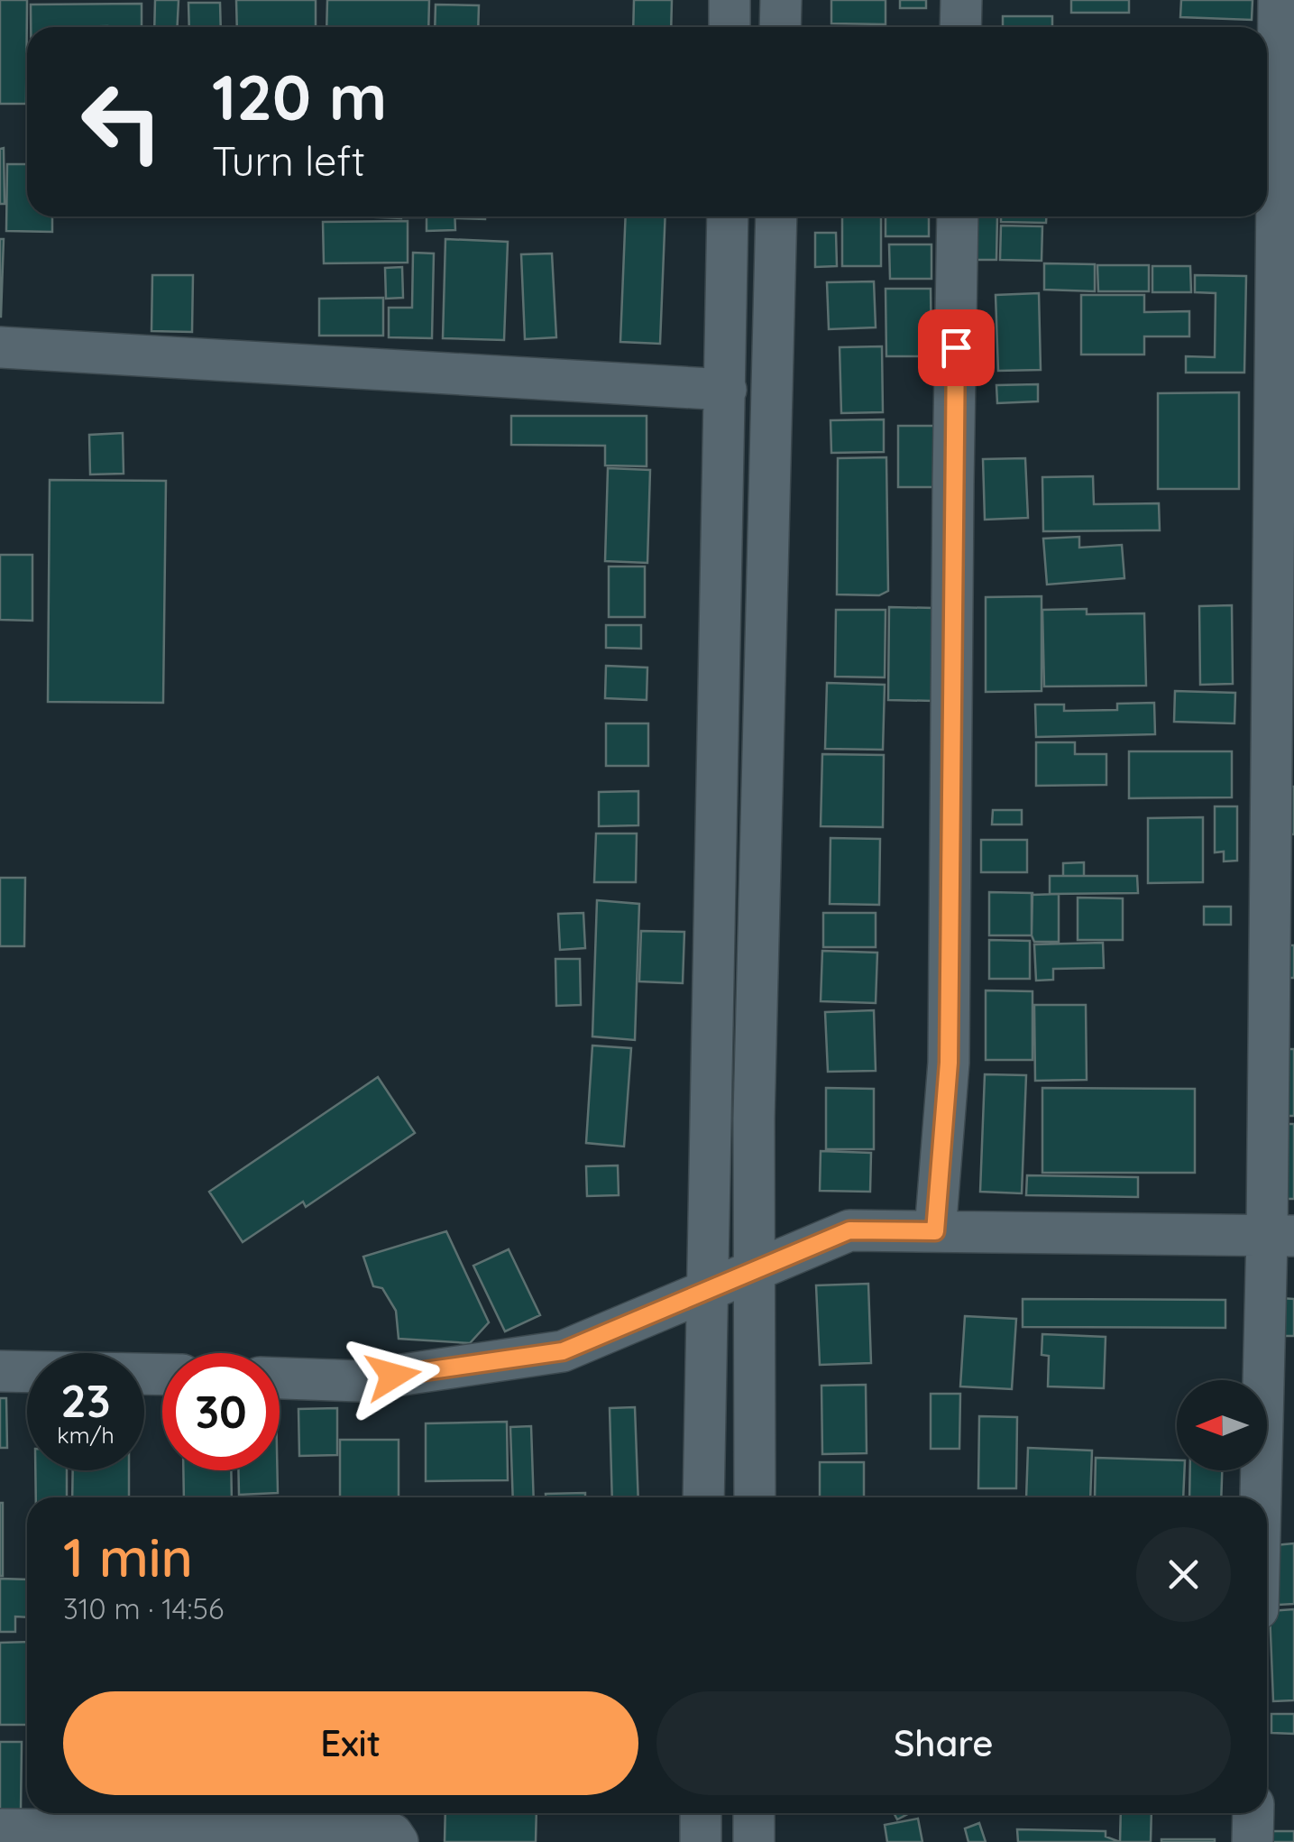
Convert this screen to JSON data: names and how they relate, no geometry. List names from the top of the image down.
{
  "north": "left",
  "page": {
    "turn": ["120 m", "Turn left"],
    "speed": "23 km/h",
    "limit": "30",
    "heading": ["1 min", "310 m · 14:56"],
    "buttons": ["Exit", "Share"]
  }
}
